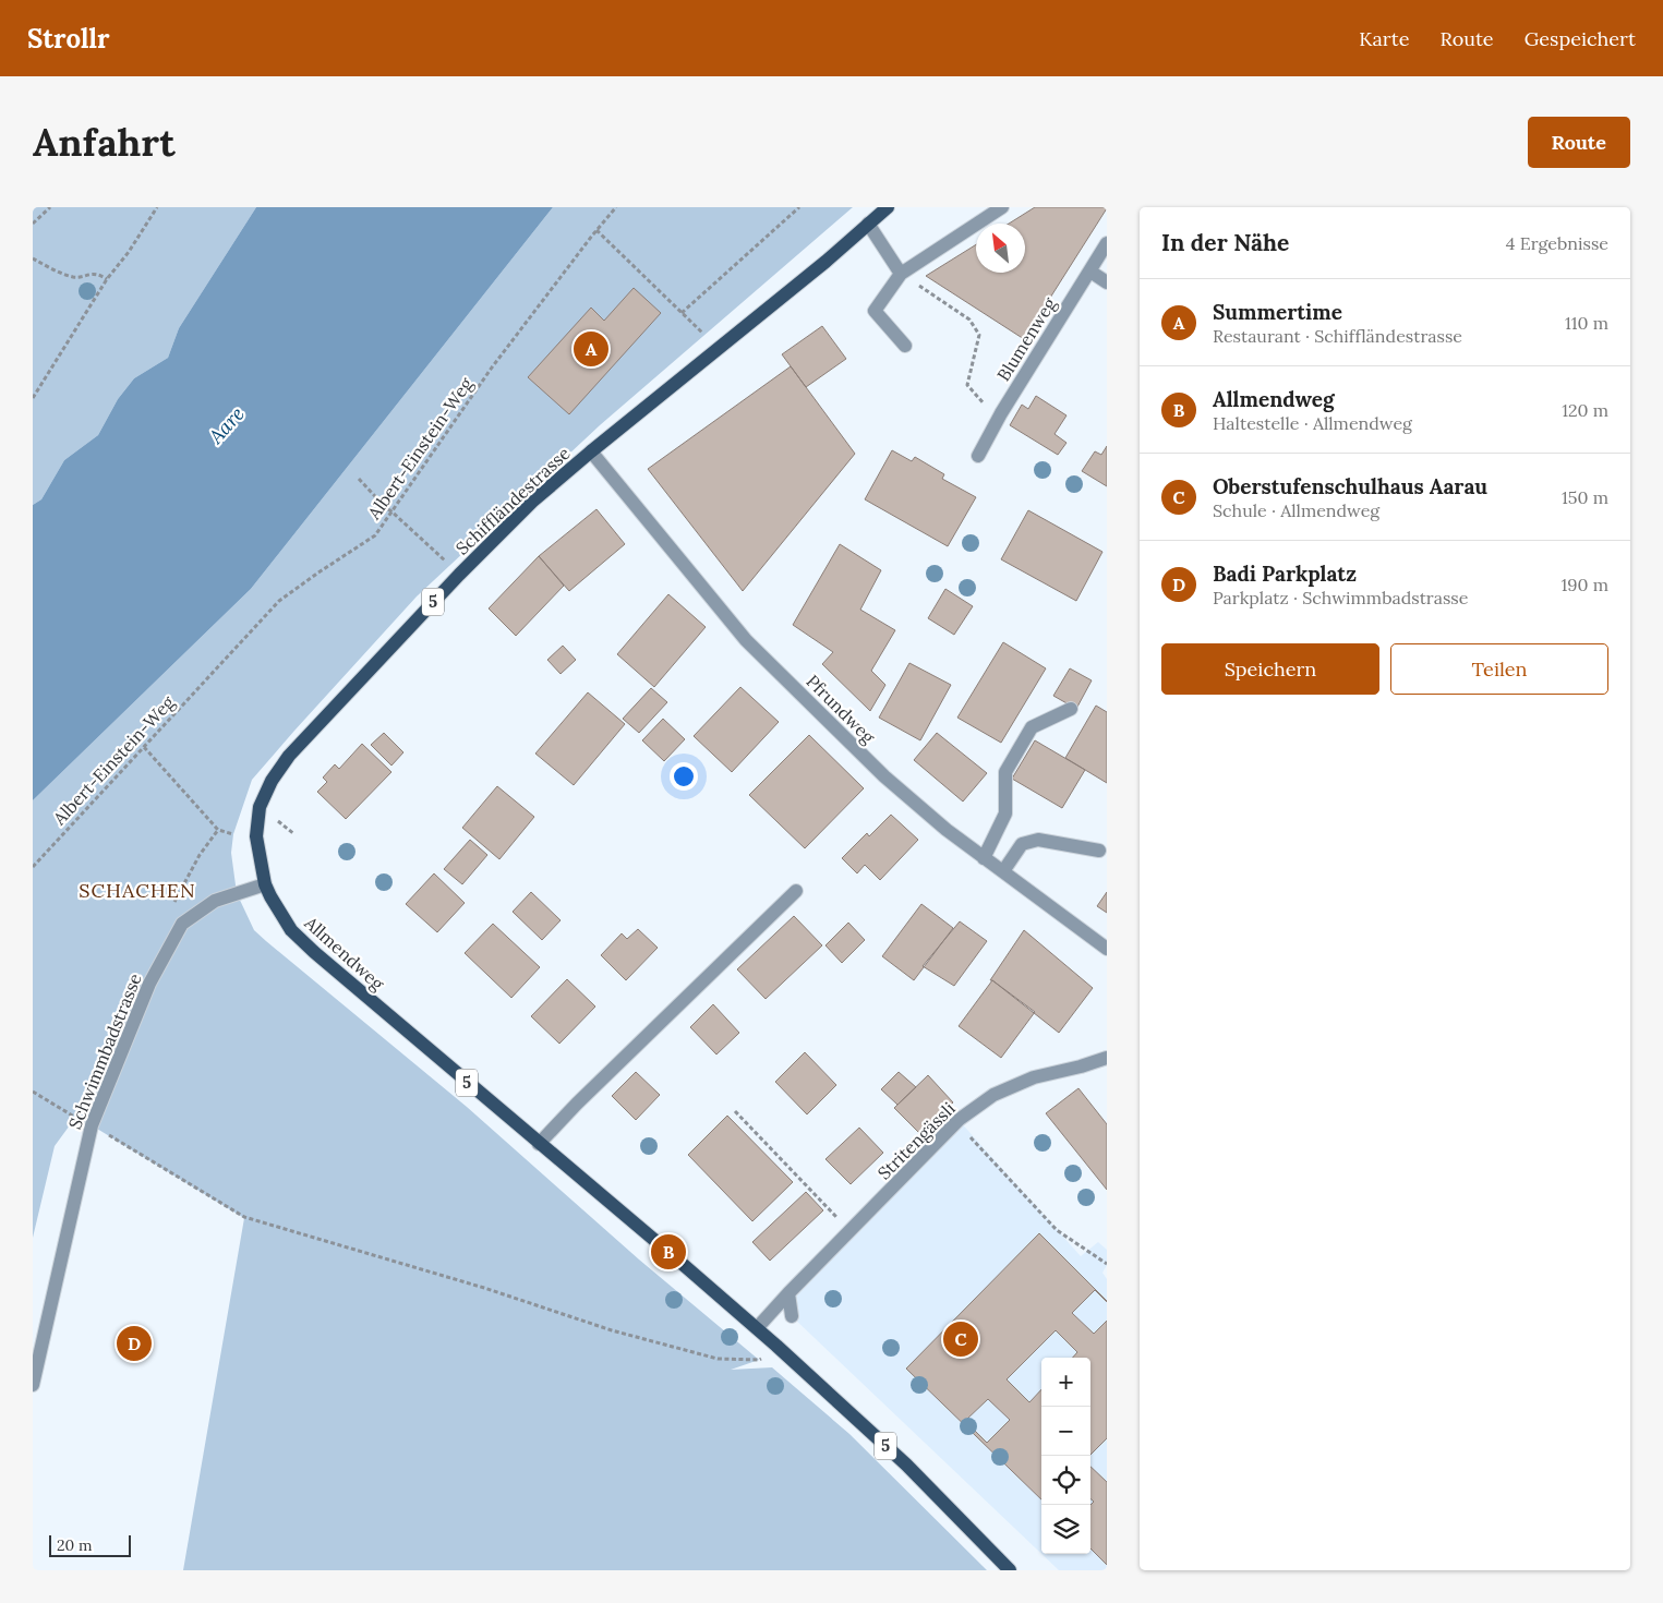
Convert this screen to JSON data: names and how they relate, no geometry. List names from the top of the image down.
{
  "streets": {
    "main road": ["Schiffländestrasse", "5", "Allmendweg"],
    "street": [
      "Blumenweg",
      "Pfrundweg",
      "Schwimmbadstrasse",
      "Stritengässli"
    ],
    "path": ["Albert-Einstein-Weg"]
  },
  "crossings": [
    ["Schiffländestrasse", "Pfrundweg"],
    ["Schiffländestrasse", "Allmendweg"],
    ["Schiffländestrasse", "Schwimmbadstrasse"],
    ["Allmendweg", "Schwimmbadstrasse"],
    ["Allmendweg", "Stritengässli"]
  ],
  "districts": ["SCHACHEN"],
  "water": ["Aare"],
  "scale_bar": "20 m",
  "north": "top left",
  "page": {
    "header": "Strollr",
    "nav": ["Karte", "Route", "Gespeichert"],
    "buttons": [
      "Route",
      ["Speichern", "Teilen"]
    ],
    "title": "Anfahrt",
    "heading": ["In der Nähe", "4 Ergebnisse"],
    "list": [
      {
        "mark": "A",
        "name": "Summertime",
        "note": "Restaurant · Schiffländestrasse",
        "value": "110 m"
      },
      {
        "mark": "B",
        "name": "Allmendweg",
        "note": "Haltestelle · Allmendweg",
        "value": "120 m"
      },
      {
        "mark": "C",
        "name": "Oberstufenschulhaus Aarau",
        "note": "Schule · Allmendweg",
        "value": "150 m"
      },
      {
        "mark": "D",
        "name": "Badi Parkplatz",
        "note": "Parkplatz · Schwimmbadstrasse",
        "value": "190 m"
      }
    ],
    "pins": [
      "A",
      "B",
      "C",
      "D"
    ],
    "map_buttons": ["+", "−"],
    "scale": "20 m"
  }
}
